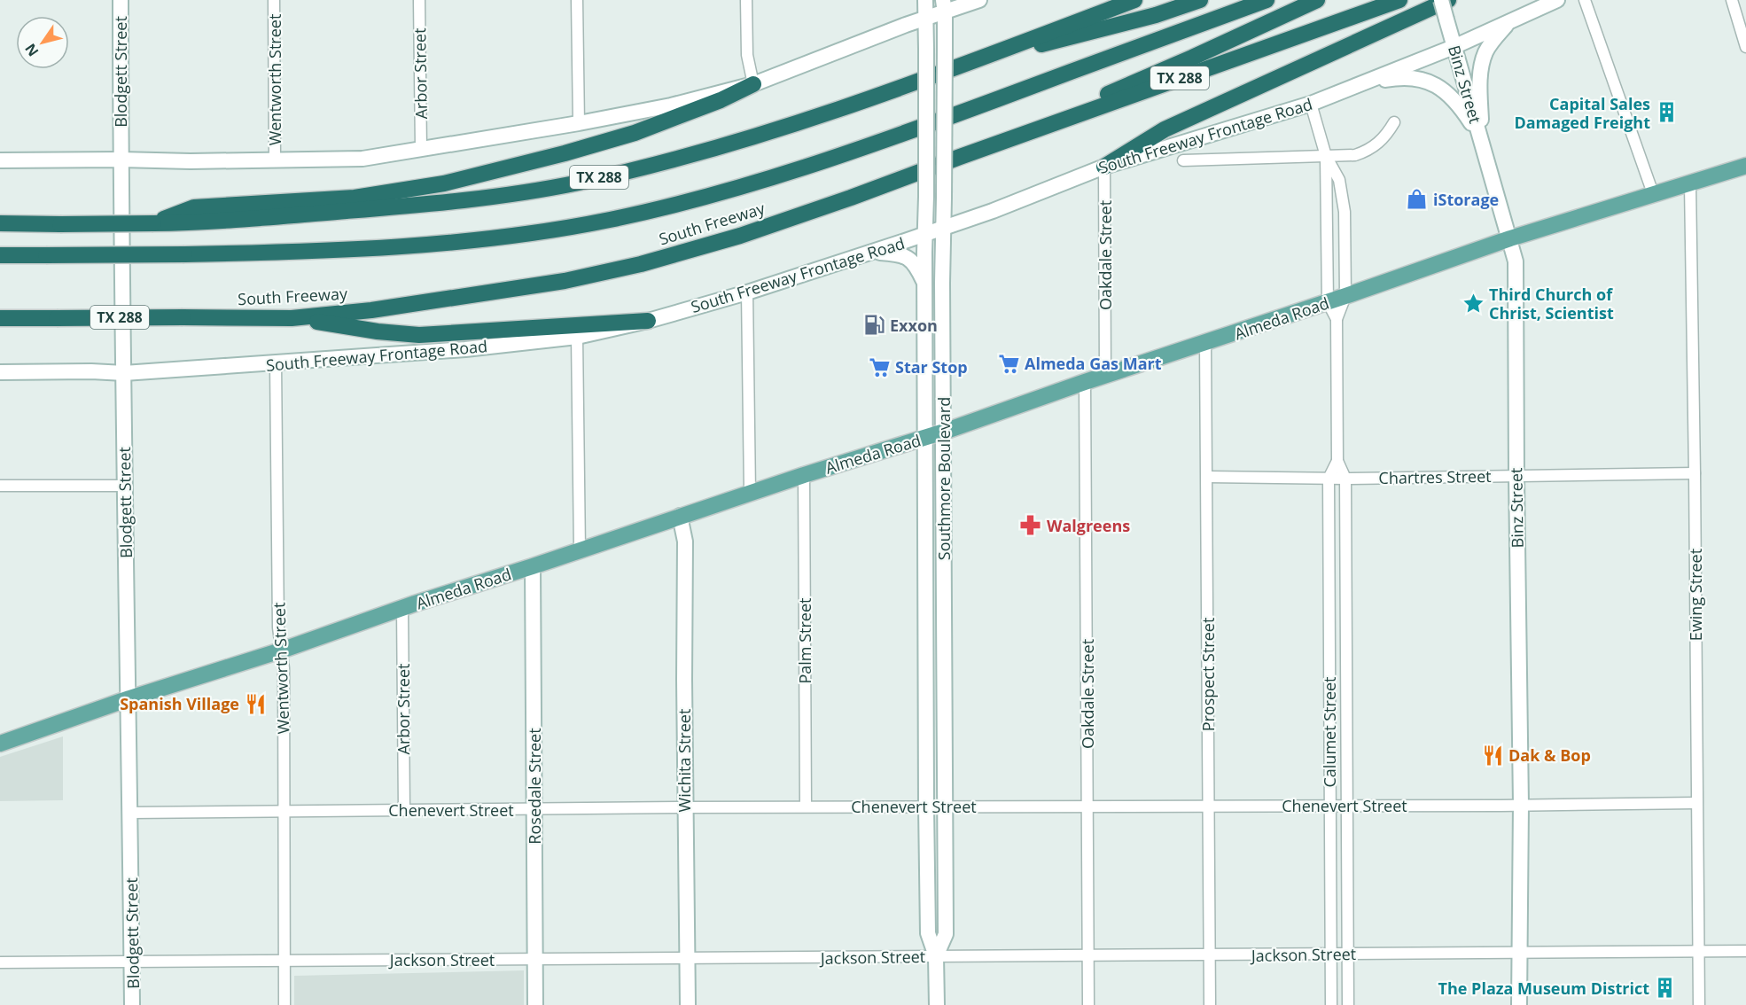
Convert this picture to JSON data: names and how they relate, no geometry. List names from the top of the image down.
{
  "streets": {
    "highway": ["TX 288", "South Freeway"],
    "main road": [
      "Blodgett Street",
      "Binz Street",
      "South Freeway Frontage Road",
      "Almeda Road",
      "Southmore Boulevard",
      "Wichita Street",
      "Rosedale Street"
    ],
    "street": [
      "Arbor Street",
      "Wentworth Street",
      "Oakdale Street",
      "Chartres Street",
      "Ewing Street",
      "Palm Street",
      "Prospect Street",
      "Calumet Street",
      "Chenevert Street",
      "Jackson Street"
    ]
  },
  "crossings": [
    ["Blodgett Street", "South Freeway Frontage Road"],
    ["Blodgett Street", "Almeda Road"],
    ["Blodgett Street", "Chenevert Street"],
    ["Blodgett Street", "Jackson Street"],
    ["Arbor Street", "Almeda Road"],
    ["Arbor Street", "Chenevert Street"],
    ["Wentworth Street", "South Freeway Frontage Road"],
    ["Wentworth Street", "Almeda Road"],
    ["Wentworth Street", "Chenevert Street"],
    ["Wentworth Street", "Jackson Street"],
    ["Binz Street", "South Freeway Frontage Road"],
    ["Binz Street", "Almeda Road"],
    ["Binz Street", "Chartres Street"],
    ["Binz Street", "Chenevert Street"],
    ["Binz Street", "Jackson Street"],
    ["South Freeway Frontage Road", "Oakdale Street"],
    ["South Freeway Frontage Road", "Southmore Boulevard"],
    ["Oakdale Street", "Almeda Road"],
    ["Oakdale Street", "Chenevert Street"],
    ["Oakdale Street", "Jackson Street"],
    ["Almeda Road", "Southmore Boulevard"],
    ["Almeda Road", "Ewing Street"],
    ["Almeda Road", "Palm Street"],
    ["Almeda Road", "Prospect Street"],
    ["Almeda Road", "Calumet Street"],
    ["Almeda Road", "Wichita Street"],
    ["Almeda Road", "Rosedale Street"],
    ["Chartres Street", "Ewing Street"],
    ["Chartres Street", "Prospect Street"],
    ["Chartres Street", "Calumet Street"],
    ["Southmore Boulevard", "Chenevert Street"],
    ["Southmore Boulevard", "Jackson Street"],
    ["Ewing Street", "Chenevert Street"],
    ["Ewing Street", "Jackson Street"],
    ["Palm Street", "Chenevert Street"],
    ["Prospect Street", "Chenevert Street"],
    ["Prospect Street", "Jackson Street"],
    ["Calumet Street", "Chenevert Street"],
    ["Calumet Street", "Jackson Street"],
    ["Wichita Street", "Chenevert Street"],
    ["Wichita Street", "Jackson Street"],
    ["Rosedale Street", "Chenevert Street"],
    ["Rosedale Street", "Jackson Street"]
  ],
  "places": {
    "building": ["Capital Sales Damaged Freight", "The Plaza Museum District"],
    "shop": ["iStorage"],
    "place": ["Third Church of Christ, Scientist"],
    "fuel station": ["Exxon"],
    "supermarket": ["Almeda Gas Mart", "Star Stop"],
    "pharmacy": ["Walgreens"],
    "restaurant": ["Spanish Village", "Dak & Bop"]
  },
  "north": "bottom left"
}
